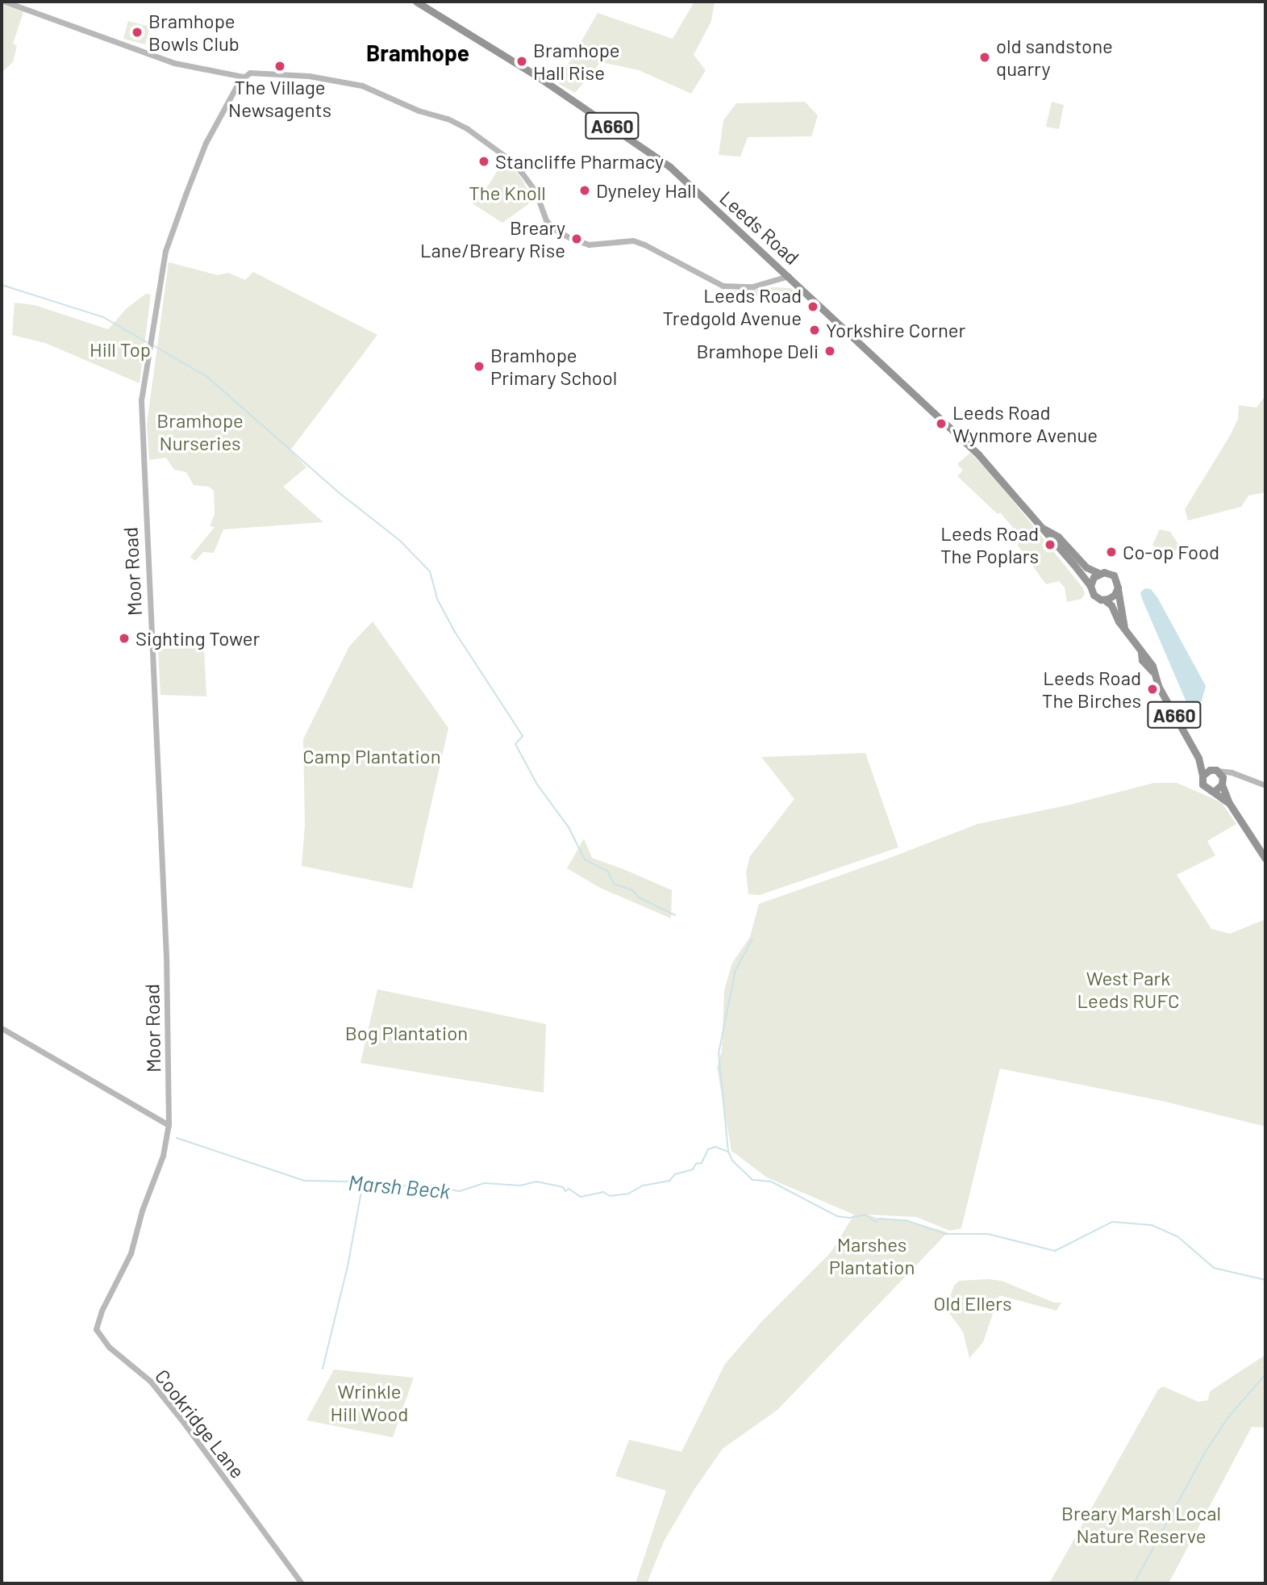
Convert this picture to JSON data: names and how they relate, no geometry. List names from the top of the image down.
{
  "streets": {
    "highway": ["A660", "Leeds Road"],
    "street": ["Moor Road", "Cookridge Lane"]
  },
  "crossings": [
    ["A660", "Leeds Road"],
    ["Leeds Road", "Moor Road"],
    ["Moor Road", "Cookridge Lane"]
  ],
  "districts": ["Bramhope"],
  "water": ["Marsh Beck"],
  "parks": [
    "The Knoll",
    "Hill Top",
    "Bramhope Nurseries",
    "Camp Plantation",
    "West Park Leeds RUFC",
    "Bog Plantation",
    "Marshes Plantation",
    "Old Ellers",
    "Wrinkle Hill Wood",
    "Breary Marsh Local Nature Reserve"
  ],
  "places": [
    "Bramhope Bowls Club",
    "old sandstone quarry",
    "Bramhope Hall Rise",
    "The Village Newsagents",
    "Stancliffe Pharmacy",
    "Dyneley Hall",
    "Breary Lane/Breary Rise",
    "Leeds Road Tredgold Avenue",
    "Yorkshire Corner",
    "Bramhope Deli",
    "Bramhope Primary School",
    "Leeds Road Wynmore Avenue",
    "Leeds Road The Poplars",
    "Co-op Food",
    "Sighting Tower",
    "Leeds Road The Birches"
  ]
}
